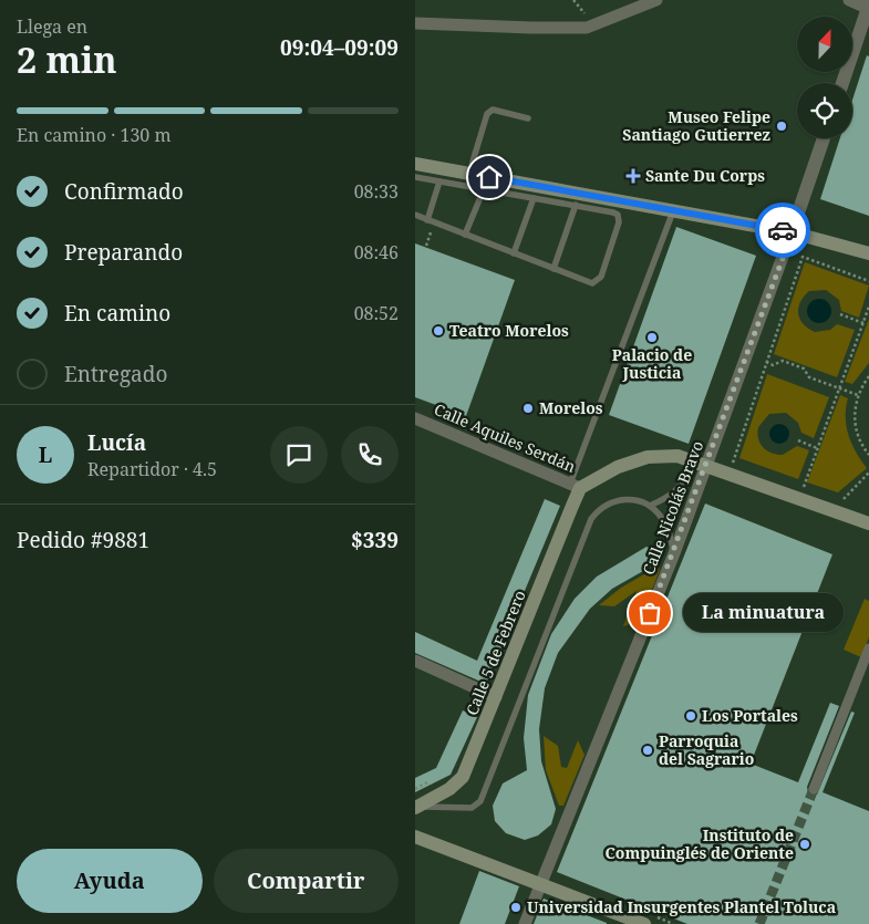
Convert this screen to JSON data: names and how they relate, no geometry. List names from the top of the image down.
{
  "streets": {
    "main road": ["Calle 5 de Febrero"],
    "street": ["Calle Aquiles Serdán", "Calle Nicolás Bravo"]
  },
  "crossings": [
    ["Calle Aquiles Serdán", "Calle 5 de Febrero"]
  ],
  "places": {
    "other": [
      "Museo Felipe Santiago Gutierrez",
      "Teatro Morelos",
      "Palacio de Justicia",
      "Morelos",
      "La minuatura",
      "Los Portales",
      "Parroquia del Sagrario",
      "Instituto de Compuinglés de Oriente",
      "Universidad Insurgentes Plantel Toluca"
    ],
    "health": ["Sante Du Corps"]
  },
  "north": "top",
  "page": {
    "heading": ["2 min", "Llega en", "09:04–09:09"],
    "panel": [
      "Lucía",
      "Repartidor · 4.5",
      "Pedido #9881",
      "$339"
    ],
    "bar": "En camino · 130 m",
    "list": [
      ["Confirmado", "08:33"],
      ["Preparando", "08:46"],
      ["En camino", "08:52"],
      "Entregado"
    ],
    "round": "L",
    "bubble": "La minuatura",
    "buttons": ["Ayuda", "Compartir"]
  }
}
